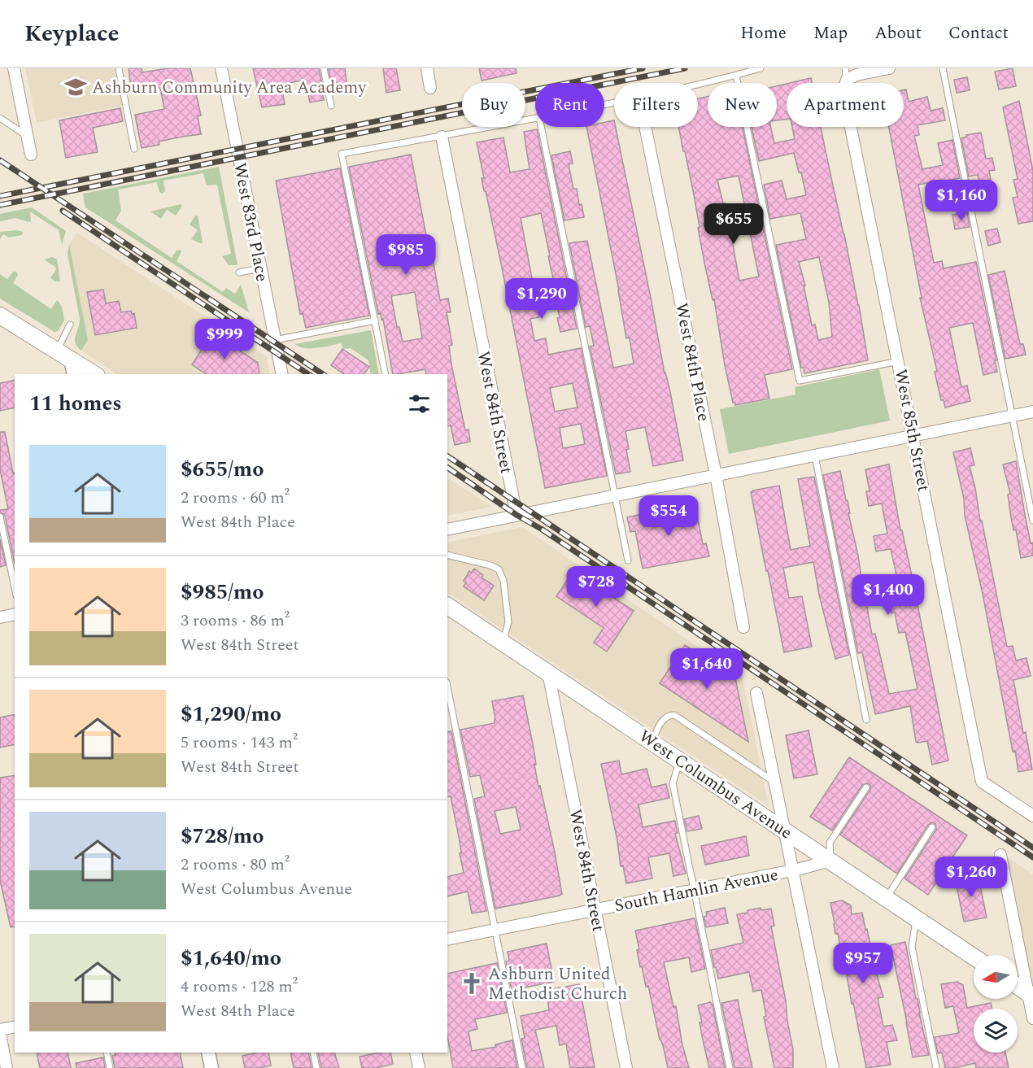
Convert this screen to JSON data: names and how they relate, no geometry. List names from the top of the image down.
{
  "streets": {
    "main road": ["West Columbus Avenue"],
    "street": [
      "West 83rd Place",
      "West 84th Place",
      "West 84th Street",
      "West 85th Street",
      "South Hamlin Avenue"
    ]
  },
  "crossings": [
    ["West 84th Street", "West Columbus Avenue"],
    ["West 84th Street", "South Hamlin Avenue"],
    ["West Columbus Avenue", "South Hamlin Avenue"]
  ],
  "places": {
    "school or university": ["Ashburn Community Area Academy"],
    "church": ["Ashburn United Methodist Church"]
  },
  "north": "left",
  "page": {
    "header": "Keyplace",
    "nav": [
      "Home",
      "Map",
      "About",
      "Contact"
    ],
    "chip": [
      "Buy",
      "Rent",
      "Filters",
      "New",
      "Apartment"
    ],
    "price": [
      "$1,160",
      "$655",
      "$985",
      "$1,290",
      "$999",
      "$554",
      "$728",
      "$1,400",
      "$1,640",
      "$1,260",
      "$957"
    ],
    "heading": "11 homes",
    "list": [
      {
        "name": "$655/mo",
        "note": "2 rooms · 60 m² · West 84th Place"
      },
      {
        "name": "$985/mo",
        "note": "3 rooms · 86 m² · West 84th Street"
      },
      {
        "name": "$1,290/mo",
        "note": "5 rooms · 143 m² · West 84th Street"
      },
      {
        "name": "$728/mo",
        "note": "2 rooms · 80 m² · West Columbus Avenue"
      },
      {
        "name": "$1,640/mo",
        "note": "4 rooms · 128 m² · West 84th Place"
      }
    ]
  }
}
